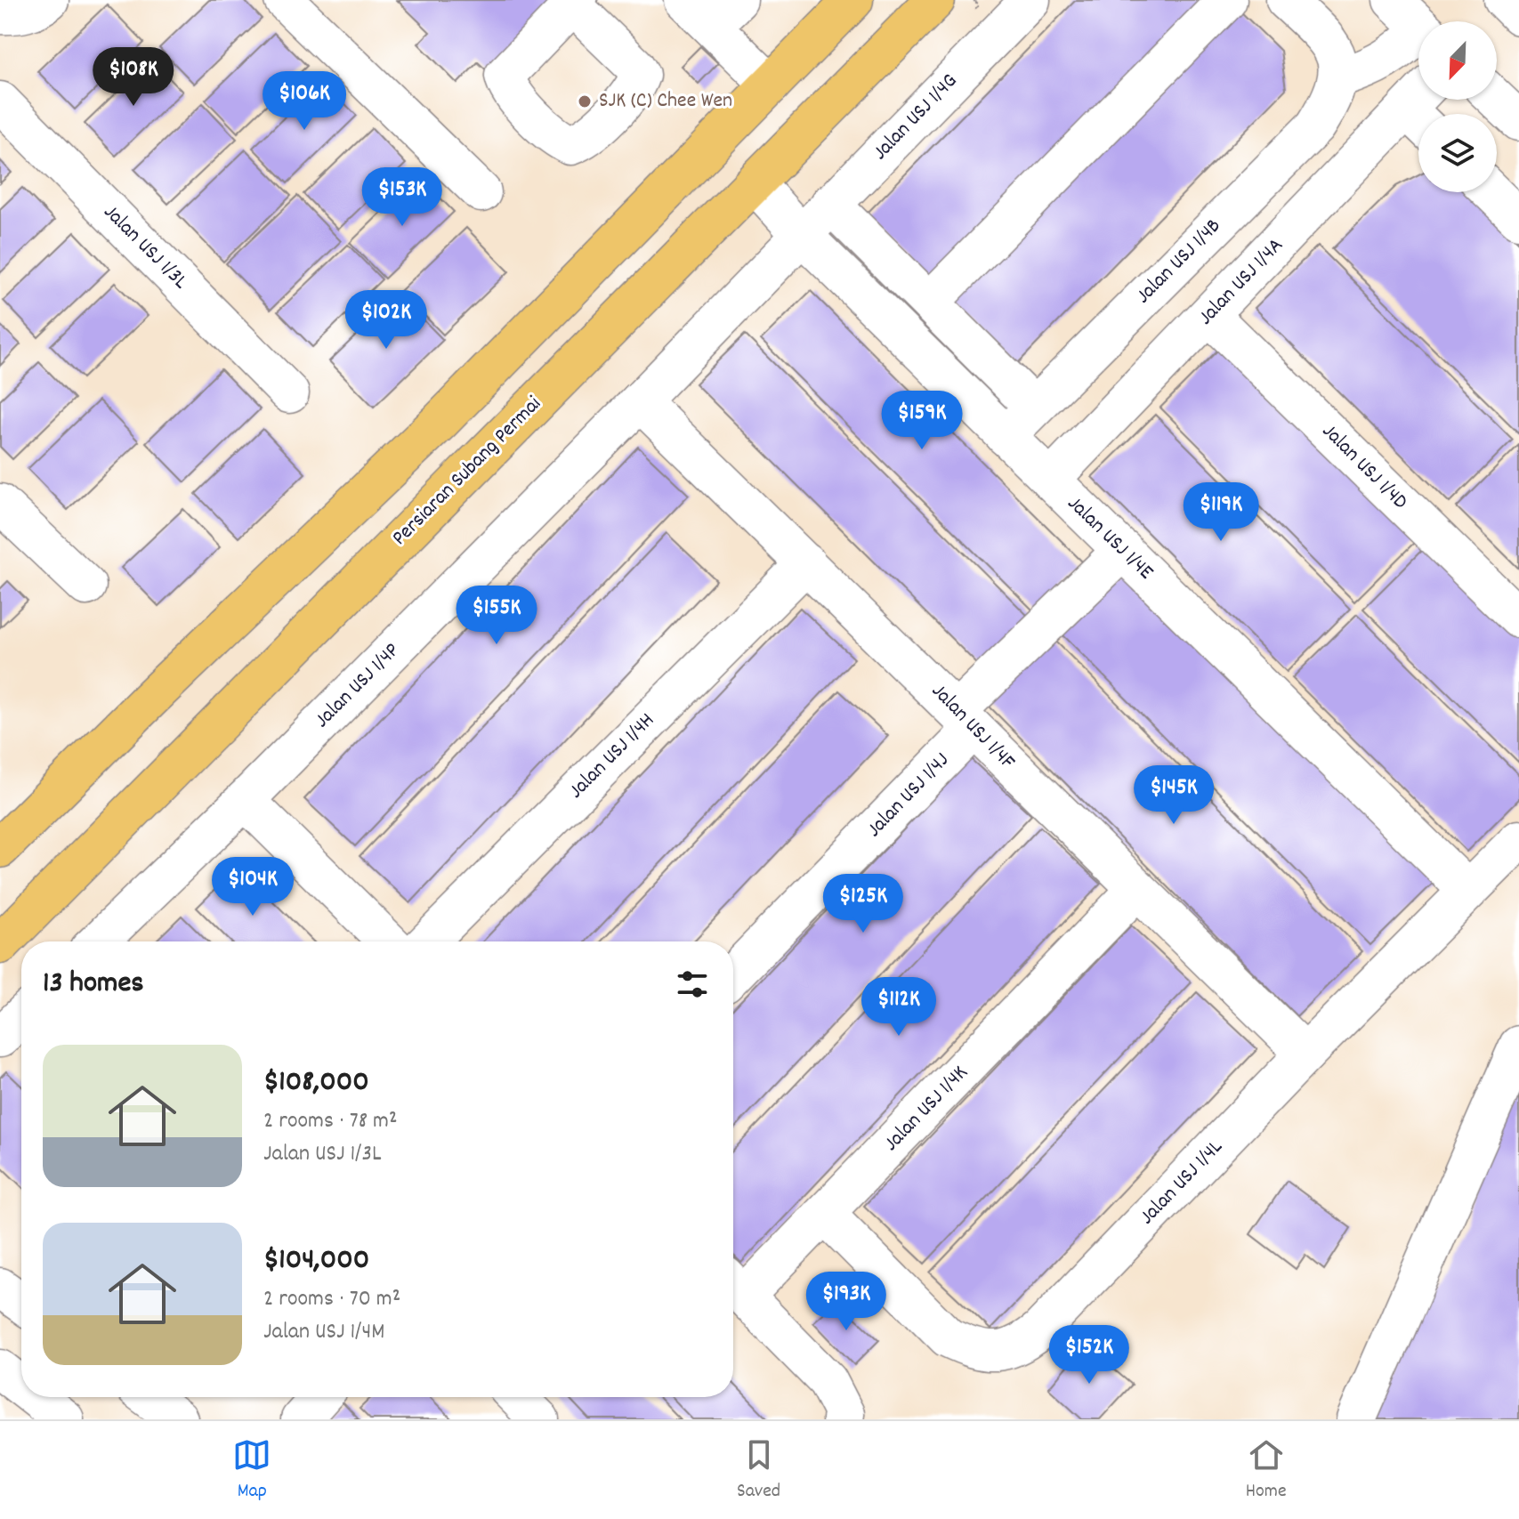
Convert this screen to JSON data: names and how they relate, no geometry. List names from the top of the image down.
{
  "streets": {
    "main road": ["Persiaran Subang Permai"],
    "street": [
      "Jalan USJ 1/4G",
      "Jalan USJ 1/3L",
      "Jalan USJ 1/4B",
      "Jalan USJ 1/4A",
      "Jalan USJ 1/4D",
      "Jalan USJ 1/4E",
      "Jalan USJ 1/4P",
      "Jalan USJ 1/4F",
      "Jalan USJ 1/4H",
      "Jalan USJ 1/4J",
      "Jalan USJ 1/4K",
      "Jalan USJ 1/4L"
    ]
  },
  "crossings": [
    ["Jalan USJ 1/4G", "Jalan USJ 1/4E"],
    ["Jalan USJ 1/4G", "Jalan USJ 1/4P"],
    ["Jalan USJ 1/4B", "Jalan USJ 1/4E"],
    ["Jalan USJ 1/4A", "Jalan USJ 1/4D"],
    ["Jalan USJ 1/4A", "Jalan USJ 1/4E"],
    ["Persiaran Subang Permai", "Jalan USJ 1/4E"],
    ["Jalan USJ 1/4E", "Jalan USJ 1/4P"],
    ["Jalan USJ 1/4E", "Jalan USJ 1/4J"],
    ["Jalan USJ 1/4E", "Jalan USJ 1/4L"],
    ["Jalan USJ 1/4P", "Jalan USJ 1/4F"],
    ["Jalan USJ 1/4F", "Jalan USJ 1/4H"],
    ["Jalan USJ 1/4F", "Jalan USJ 1/4J"],
    ["Jalan USJ 1/4F", "Jalan USJ 1/4K"],
    ["Jalan USJ 1/4F", "Jalan USJ 1/4L"],
    ["Jalan USJ 1/4K", "Jalan USJ 1/4L"]
  ],
  "places": ["SJK (C) Chee Wen"],
  "north": "bottom left",
  "page": {
    "price": [
      "$108K",
      "$106K",
      "$153K",
      "$102K",
      "$159K",
      "$119K",
      "$155K",
      "$145K",
      "$104K",
      "$125K",
      "$112K",
      "$193K",
      "$152K"
    ],
    "heading": "13 homes",
    "list": [
      {
        "name": "$108,000",
        "note": "2 rooms · 78 m² · Jalan USJ 1/3L"
      },
      {
        "name": "$104,000",
        "note": "2 rooms · 70 m² · Jalan USJ 1/4M"
      }
    ],
    "tabs": ["Map", "Saved", "Home"]
  }
}
